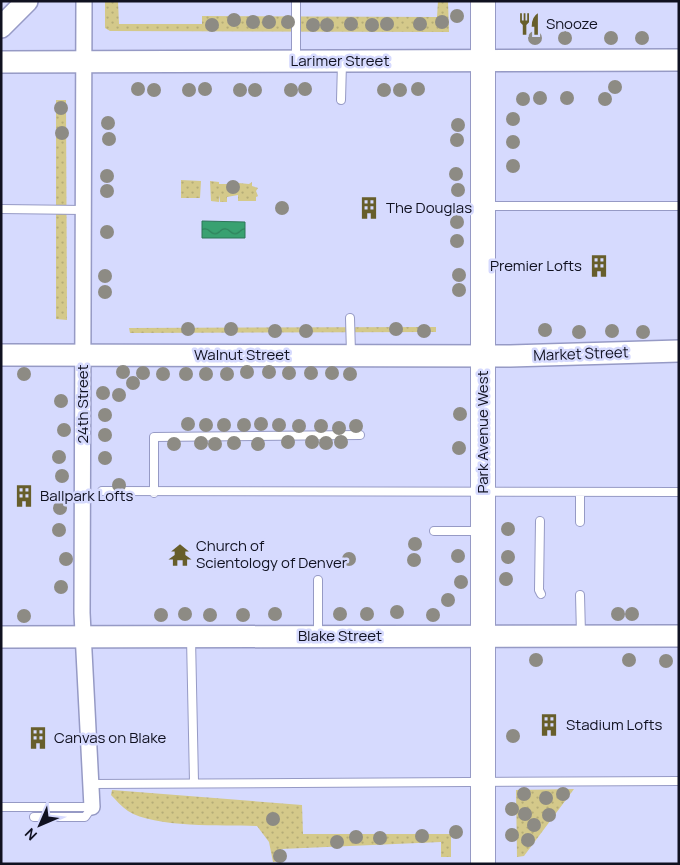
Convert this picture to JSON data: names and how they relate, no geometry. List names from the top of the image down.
{
  "streets": {
    "main road": [
      "Larimer Street",
      "Market Street",
      "Walnut Street",
      "Park Avenue West",
      "Blake Street"
    ],
    "street": ["24th Street"]
  },
  "crossings": [
    ["Larimer Street", "24th Street"],
    ["Larimer Street", "Park Avenue West"],
    ["Market Street", "Walnut Street"],
    ["Market Street", "Park Avenue West"],
    ["Walnut Street", "24th Street"],
    ["Walnut Street", "Park Avenue West"],
    ["24th Street", "Blake Street"],
    ["Park Avenue West", "Blake Street"]
  ],
  "places": {
    "restaurant": ["Snooze"],
    "building": [
      "The Douglas",
      "Premier Lofts",
      "Ballpark Lofts",
      "Stadium Lofts",
      "Canvas on Blake"
    ],
    "temple": ["Church of Scientology of Denver"]
  },
  "north": "bottom left"
}
